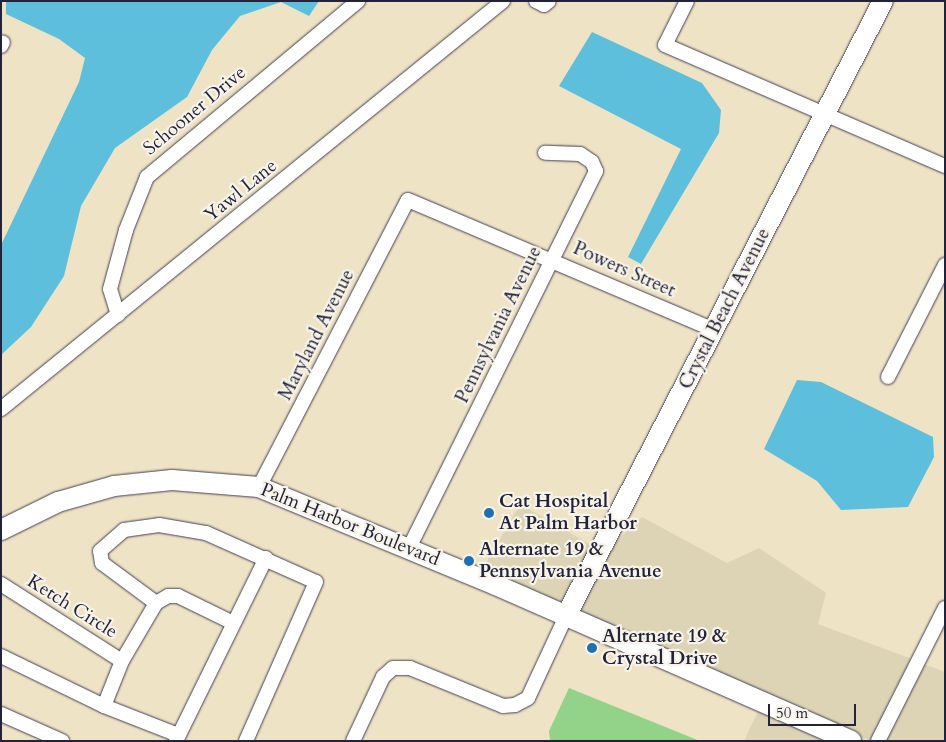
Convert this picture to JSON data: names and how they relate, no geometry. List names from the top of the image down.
{
  "streets": {
    "main road": ["Crystal Beach Avenue", "Palm Harbor Boulevard"],
    "street": [
      "Schooner Drive",
      "Yawl Lane",
      "Powers Street",
      "Pennsylvania Avenue",
      "Maryland Avenue",
      "Ketch Circle"
    ]
  },
  "crossings": [
    ["Schooner Drive", "Yawl Lane"],
    ["Powers Street", "Crystal Beach Avenue"],
    ["Powers Street", "Pennsylvania Avenue"],
    ["Powers Street", "Maryland Avenue"],
    ["Crystal Beach Avenue", "Palm Harbor Boulevard"],
    ["Pennsylvania Avenue", "Palm Harbor Boulevard"],
    ["Maryland Avenue", "Palm Harbor Boulevard"]
  ],
  "places": ["Cat Hospital At Palm Harbor", "Alternate 19 & Pennsylvania Avenue", "Alternate 19 & Crystal Drive"],
  "scale_bar": "50 m"
}
